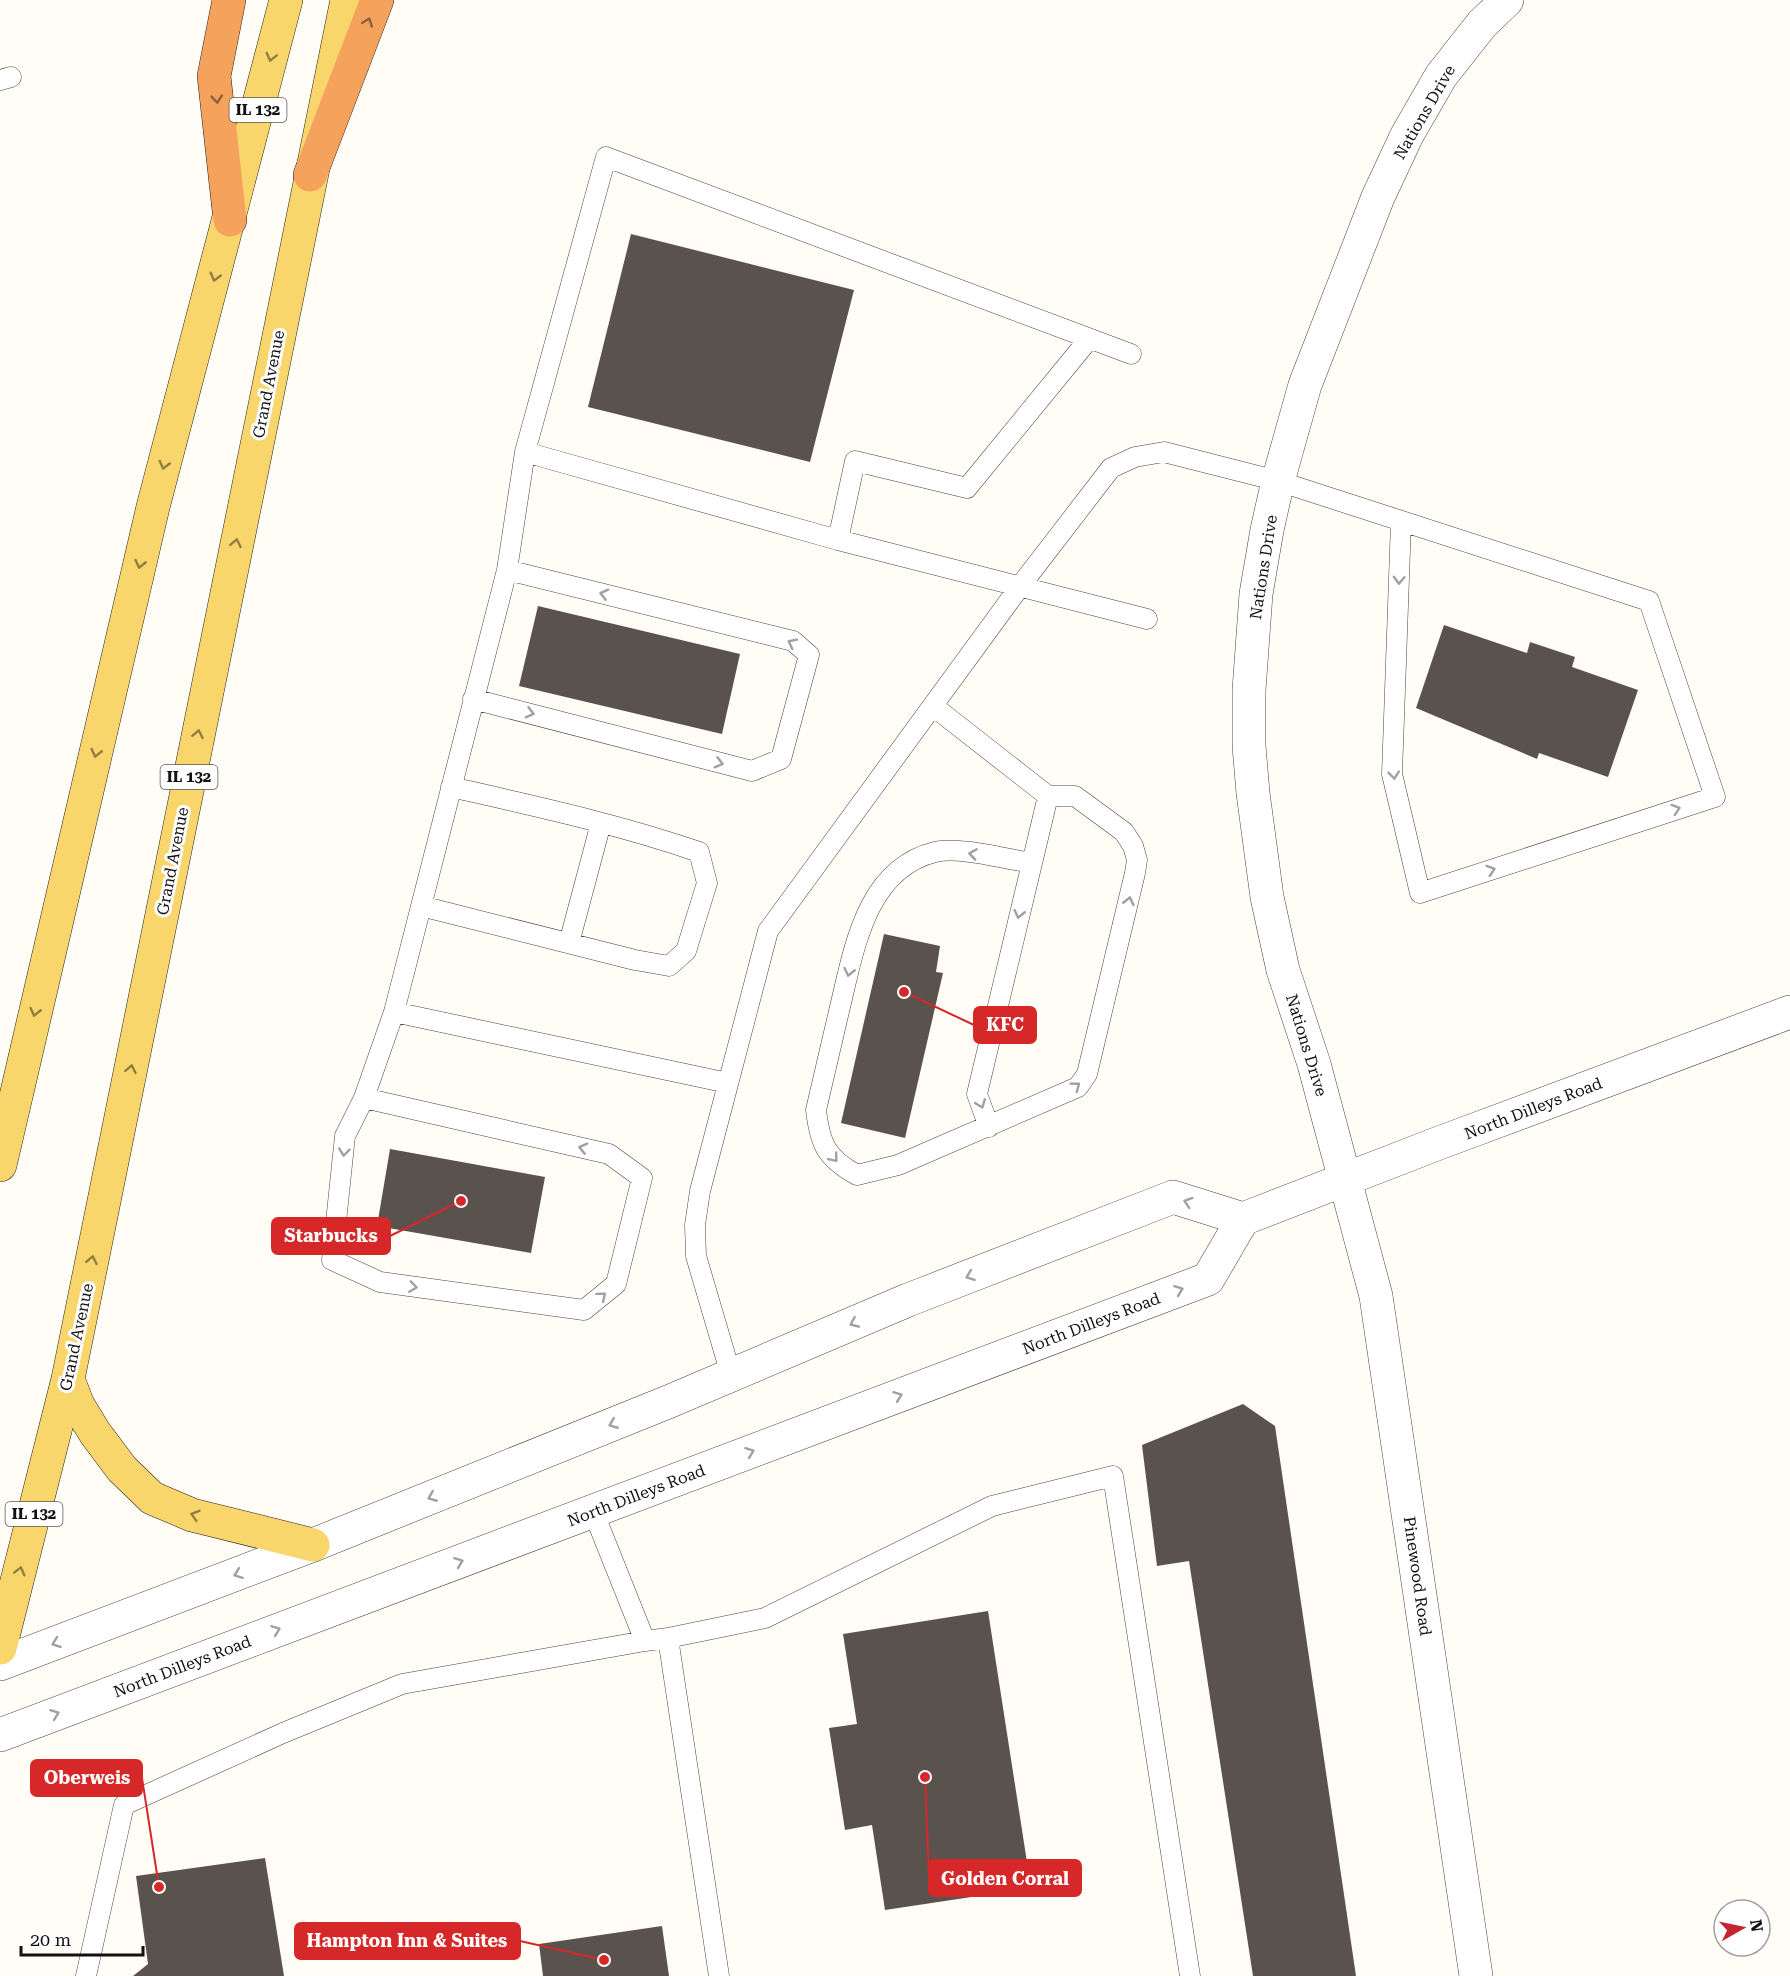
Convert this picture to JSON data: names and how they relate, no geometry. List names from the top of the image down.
{
  "streets": {
    "main road": ["IL 132", "Grand Avenue"],
    "street": ["Nations Drive", "North Dilleys Road", "Pinewood Road"]
  },
  "crossings": [
    ["Nations Drive", "North Dilleys Road"],
    ["Nations Drive", "Pinewood Road"],
    ["North Dilleys Road", "Pinewood Road"]
  ],
  "places": [
    "KFC",
    "Starbucks",
    "Golden Corral",
    "Oberweis",
    "Hampton Inn & Suites"
  ],
  "scale_bar": "20 m",
  "north": "right"
}
